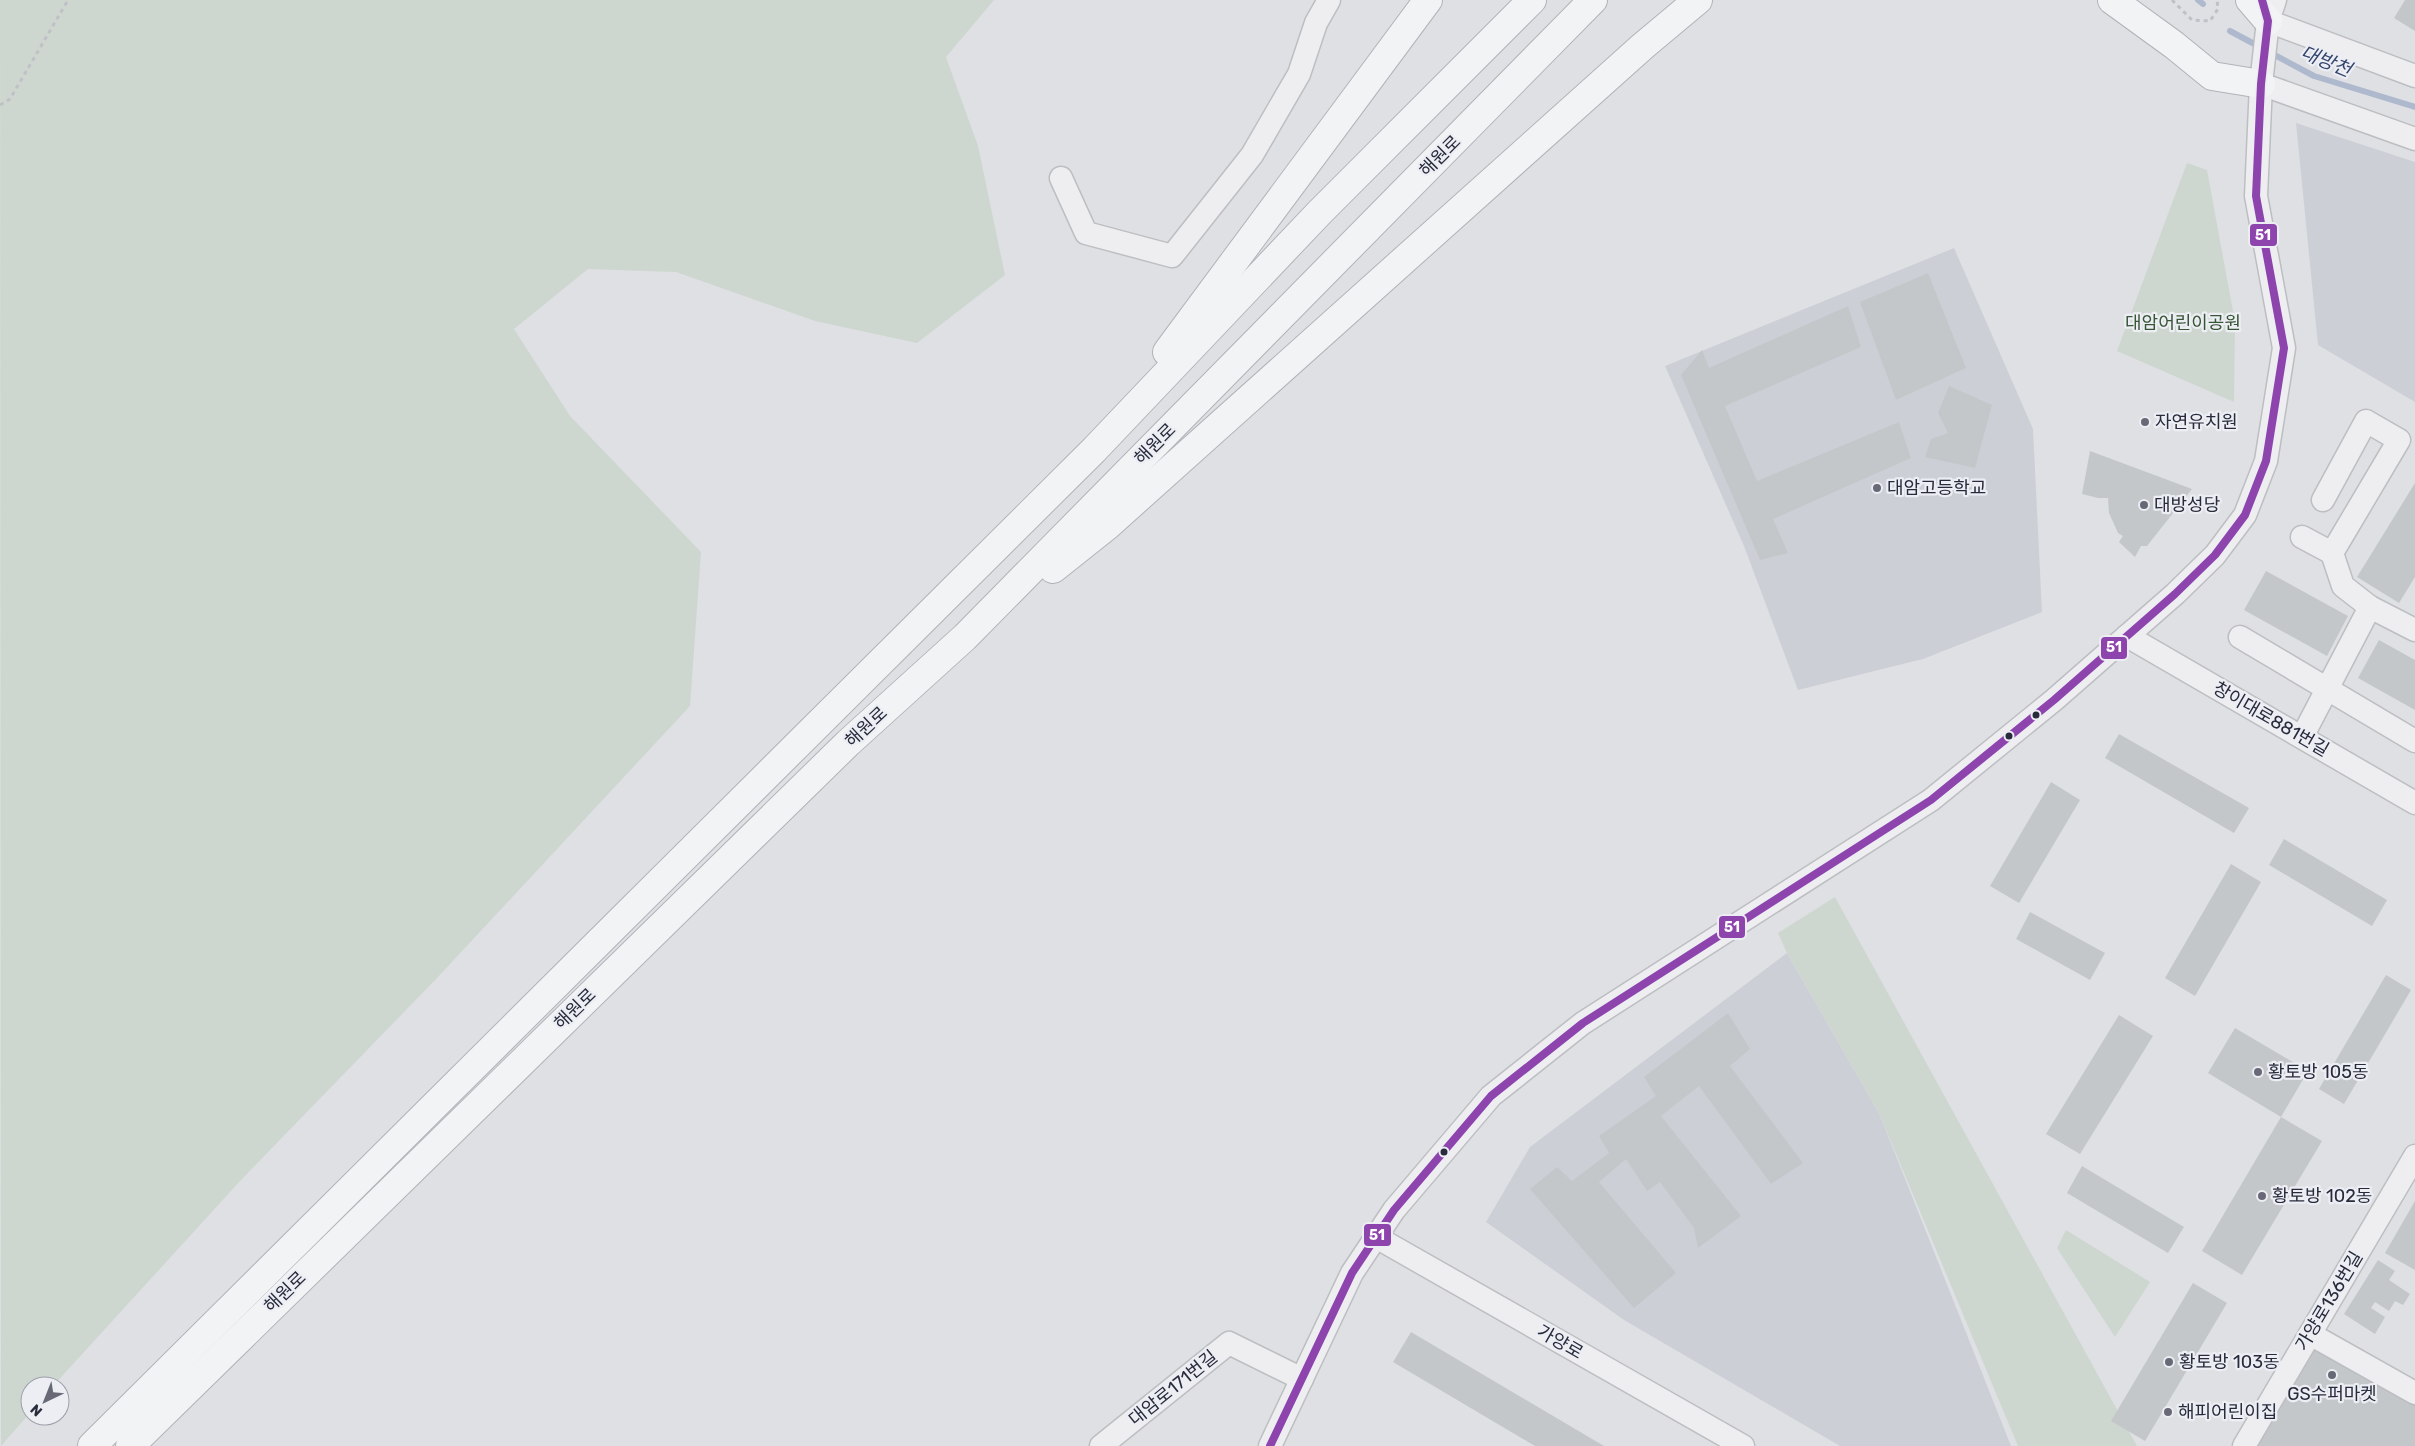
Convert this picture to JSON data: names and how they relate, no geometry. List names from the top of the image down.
{
  "streets": {
    "highway": ["해원로"],
    "street": [
      "창이대로881번길",
      "가양로136번길",
      "가양로",
      "대암로171번길"
    ]
  },
  "water": ["대방천"],
  "parks": ["대암어린이공원"],
  "places": [
    "자연유치원",
    "대암고등학교",
    "대방성당",
    "황토방 105동",
    "황토방 102동",
    "황토방 103동",
    "GS수퍼마켓",
    "해피어린이집"
  ],
  "lines": ["transit line 51"],
  "north": "bottom left"
}
